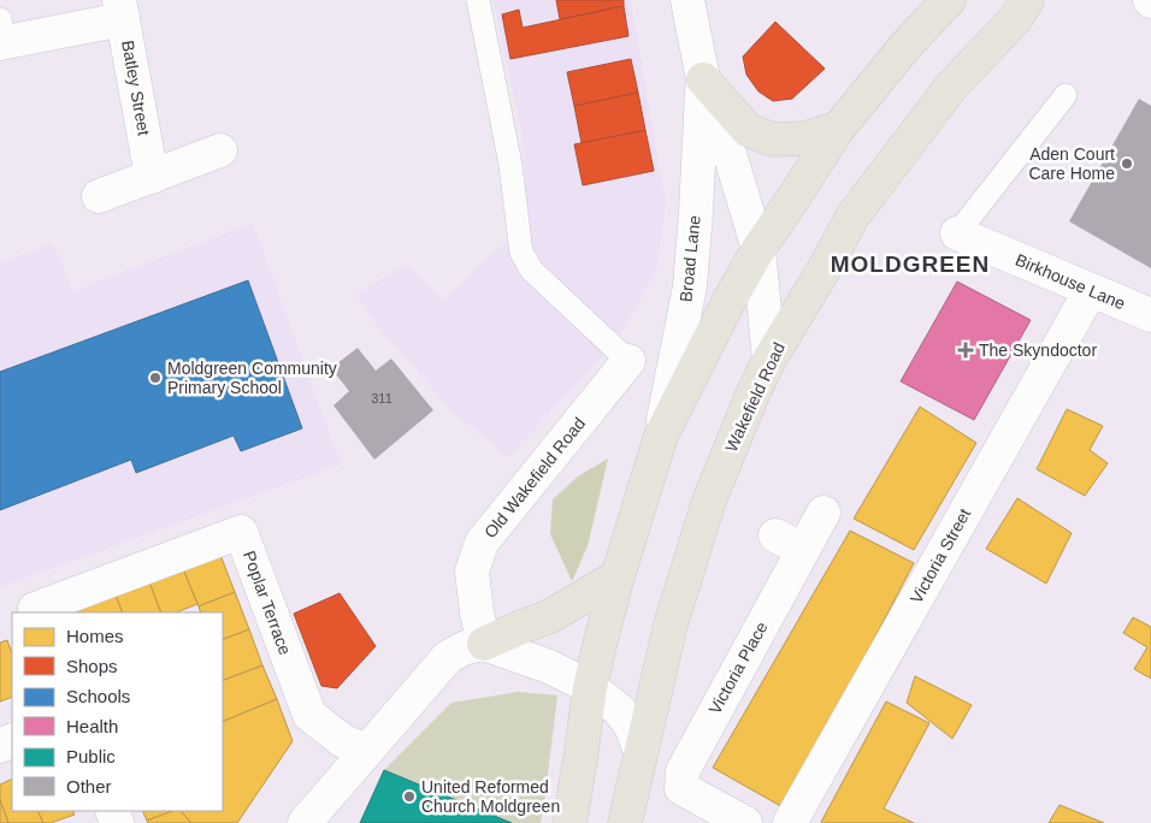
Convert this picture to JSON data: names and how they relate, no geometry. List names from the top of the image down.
{
  "streets": {
    "highway": ["Wakefield Road"],
    "street": [
      "Batley Street",
      "Broad Lane",
      "Birkhouse Lane",
      "Old Wakefield Road",
      "Victoria Street",
      "Poplar Terrace",
      "Victoria Place"
    ]
  },
  "crossings": [
    ["Broad Lane", "Wakefield Road"],
    ["Birkhouse Lane", "Victoria Street"]
  ],
  "districts": ["MOLDGREEN"],
  "places": {
    "other": ["Aden Court Care Home", "Moldgreen Community Primary School", "United Reformed Church Moldgreen"],
    "health": ["The Skyndoctor"]
  },
  "house_numbers": ["311"],
  "legend": [
    "Homes",
    "Shops",
    "Schools",
    "Health",
    "Public",
    "Other"
  ]
}
